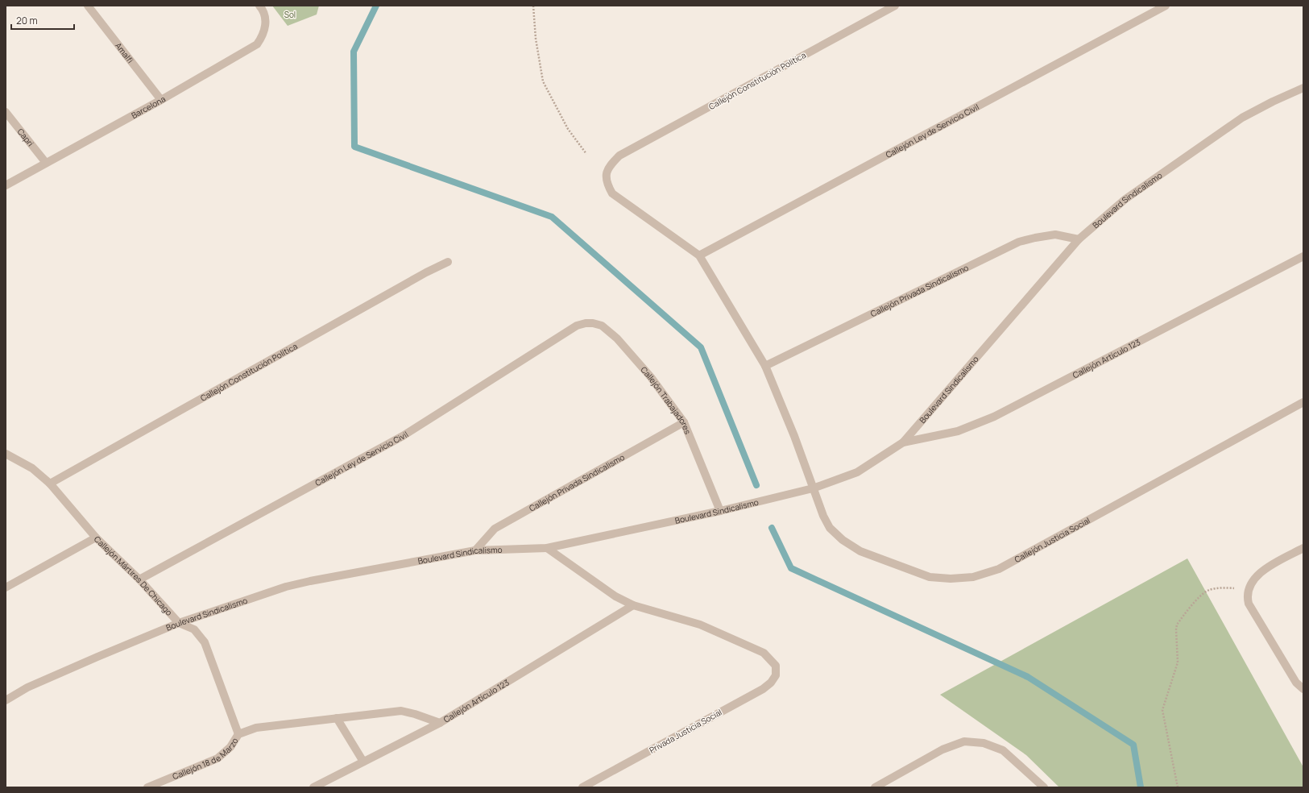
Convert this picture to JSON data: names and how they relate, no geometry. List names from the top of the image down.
{
  "streets": {
    "street": [
      "Amalfi",
      "Callejón Constitución Política",
      "Barcelona",
      "Callejón Ley de Servicio Civil",
      "Capri",
      "Boulevard Sindicalismo",
      "Callejón Privada Sindicalismo",
      "Callejón Artículo 123",
      "Callejón Trabajadores",
      "Callejón Justicia Social",
      "Callejón Mártires De Chicago",
      "Privada Justicia Social",
      "Callejón 18 de Marzo"
    ]
  },
  "crossings": [
    ["Amalfi", "Barcelona"],
    ["Callejón Constitución Política", "Callejón Ley de Servicio Civil"],
    ["Callejón Constitución Política", "Callejón Justicia Social"],
    ["Callejón Constitución Política", "Callejón Mártires De Chicago"],
    ["Barcelona", "Capri"],
    ["Callejón Ley de Servicio Civil", "Callejón Trabajadores"],
    ["Callejón Ley de Servicio Civil", "Callejón Justicia Social"],
    ["Callejón Ley de Servicio Civil", "Callejón Mártires De Chicago"],
    ["Boulevard Sindicalismo", "Callejón Privada Sindicalismo"],
    ["Boulevard Sindicalismo", "Callejón Artículo 123"],
    ["Boulevard Sindicalismo", "Callejón Trabajadores"],
    ["Boulevard Sindicalismo", "Callejón Justicia Social"],
    ["Boulevard Sindicalismo", "Callejón Mártires De Chicago"],
    ["Callejón Privada Sindicalismo", "Callejón Trabajadores"],
    ["Callejón Privada Sindicalismo", "Callejón Justicia Social"],
    ["Callejón Artículo 123", "Privada Justicia Social"],
    ["Callejón Artículo 123", "Callejón 18 de Marzo"],
    ["Callejón Mártires De Chicago", "Callejón 18 de Marzo"]
  ],
  "parks": ["Sol"],
  "scale_bar": "20 m"
}
